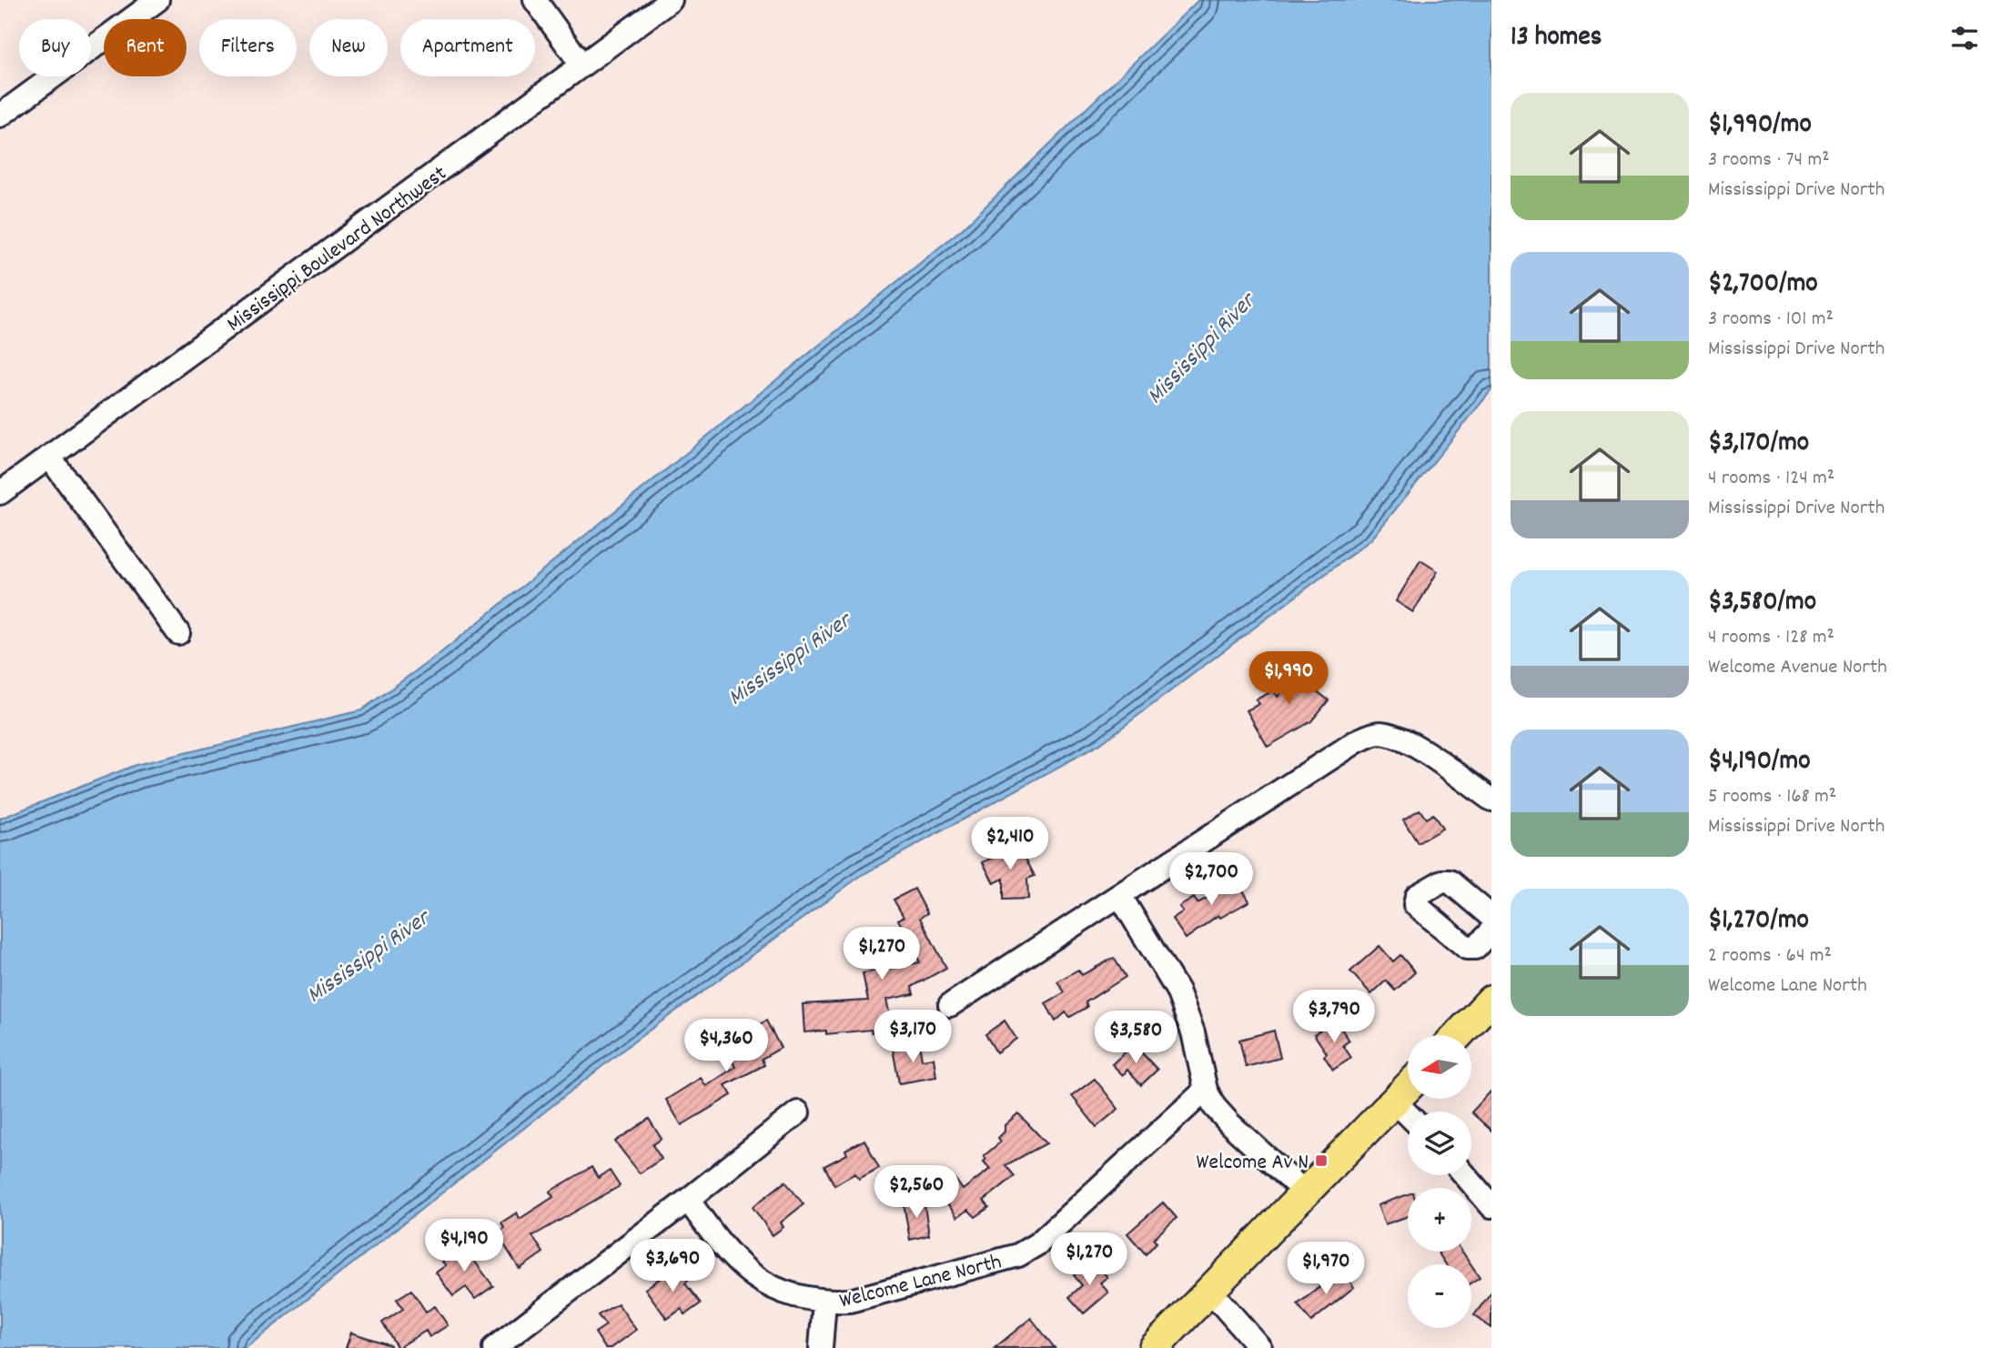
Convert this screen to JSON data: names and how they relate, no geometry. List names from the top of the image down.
{
  "streets": {
    "street": ["Mississippi Boulevard Northwest", "Welcome Lane North"]
  },
  "water": ["Mississippi River"],
  "places": {
    "transit": ["Welcome Av N"]
  },
  "north": "left",
  "page": {
    "heading": "13 homes",
    "chip": [
      "Buy",
      "Rent",
      "Filters",
      "New",
      "Apartment"
    ],
    "list": [
      {
        "name": "$1,990/mo",
        "note": "3 rooms · 74 m² · Mississippi Drive North"
      },
      {
        "name": "$2,700/mo",
        "note": "3 rooms · 101 m² · Mississippi Drive North"
      },
      {
        "name": "$3,170/mo",
        "note": "4 rooms · 124 m² · Mississippi Drive North"
      },
      {
        "name": "$3,580/mo",
        "note": "4 rooms · 128 m² · Welcome Avenue North"
      },
      {
        "name": "$4,190/mo",
        "note": "5 rooms · 168 m² · Mississippi Drive North"
      },
      {
        "name": "$1,270/mo",
        "note": "2 rooms · 64 m² · Welcome Lane North"
      }
    ],
    "price": [
      "$1,990",
      "$2,410",
      "$2,700",
      "$1,270",
      "$3,790",
      "$3,170",
      "$3,580",
      "$4,360",
      "$2,560",
      "$4,190",
      "$1,270",
      "$3,690",
      "$1,970"
    ],
    "map_buttons": ["+", "−"]
  }
}
